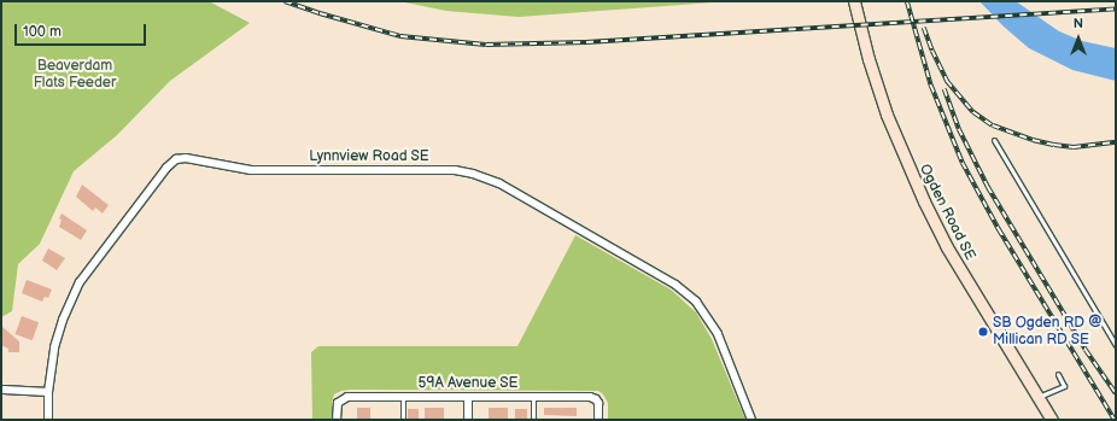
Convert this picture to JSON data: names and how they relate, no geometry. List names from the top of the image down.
{
  "streets": {
    "street": ["Lynnview Road SE", "Ogden Road SE", "59A Avenue SE"]
  },
  "parks": ["Beaverdam Flats Feeder"],
  "places": ["SB Ogden RD @ Millican RD SE"],
  "scale_bar": "100 m",
  "north": "top"
}
